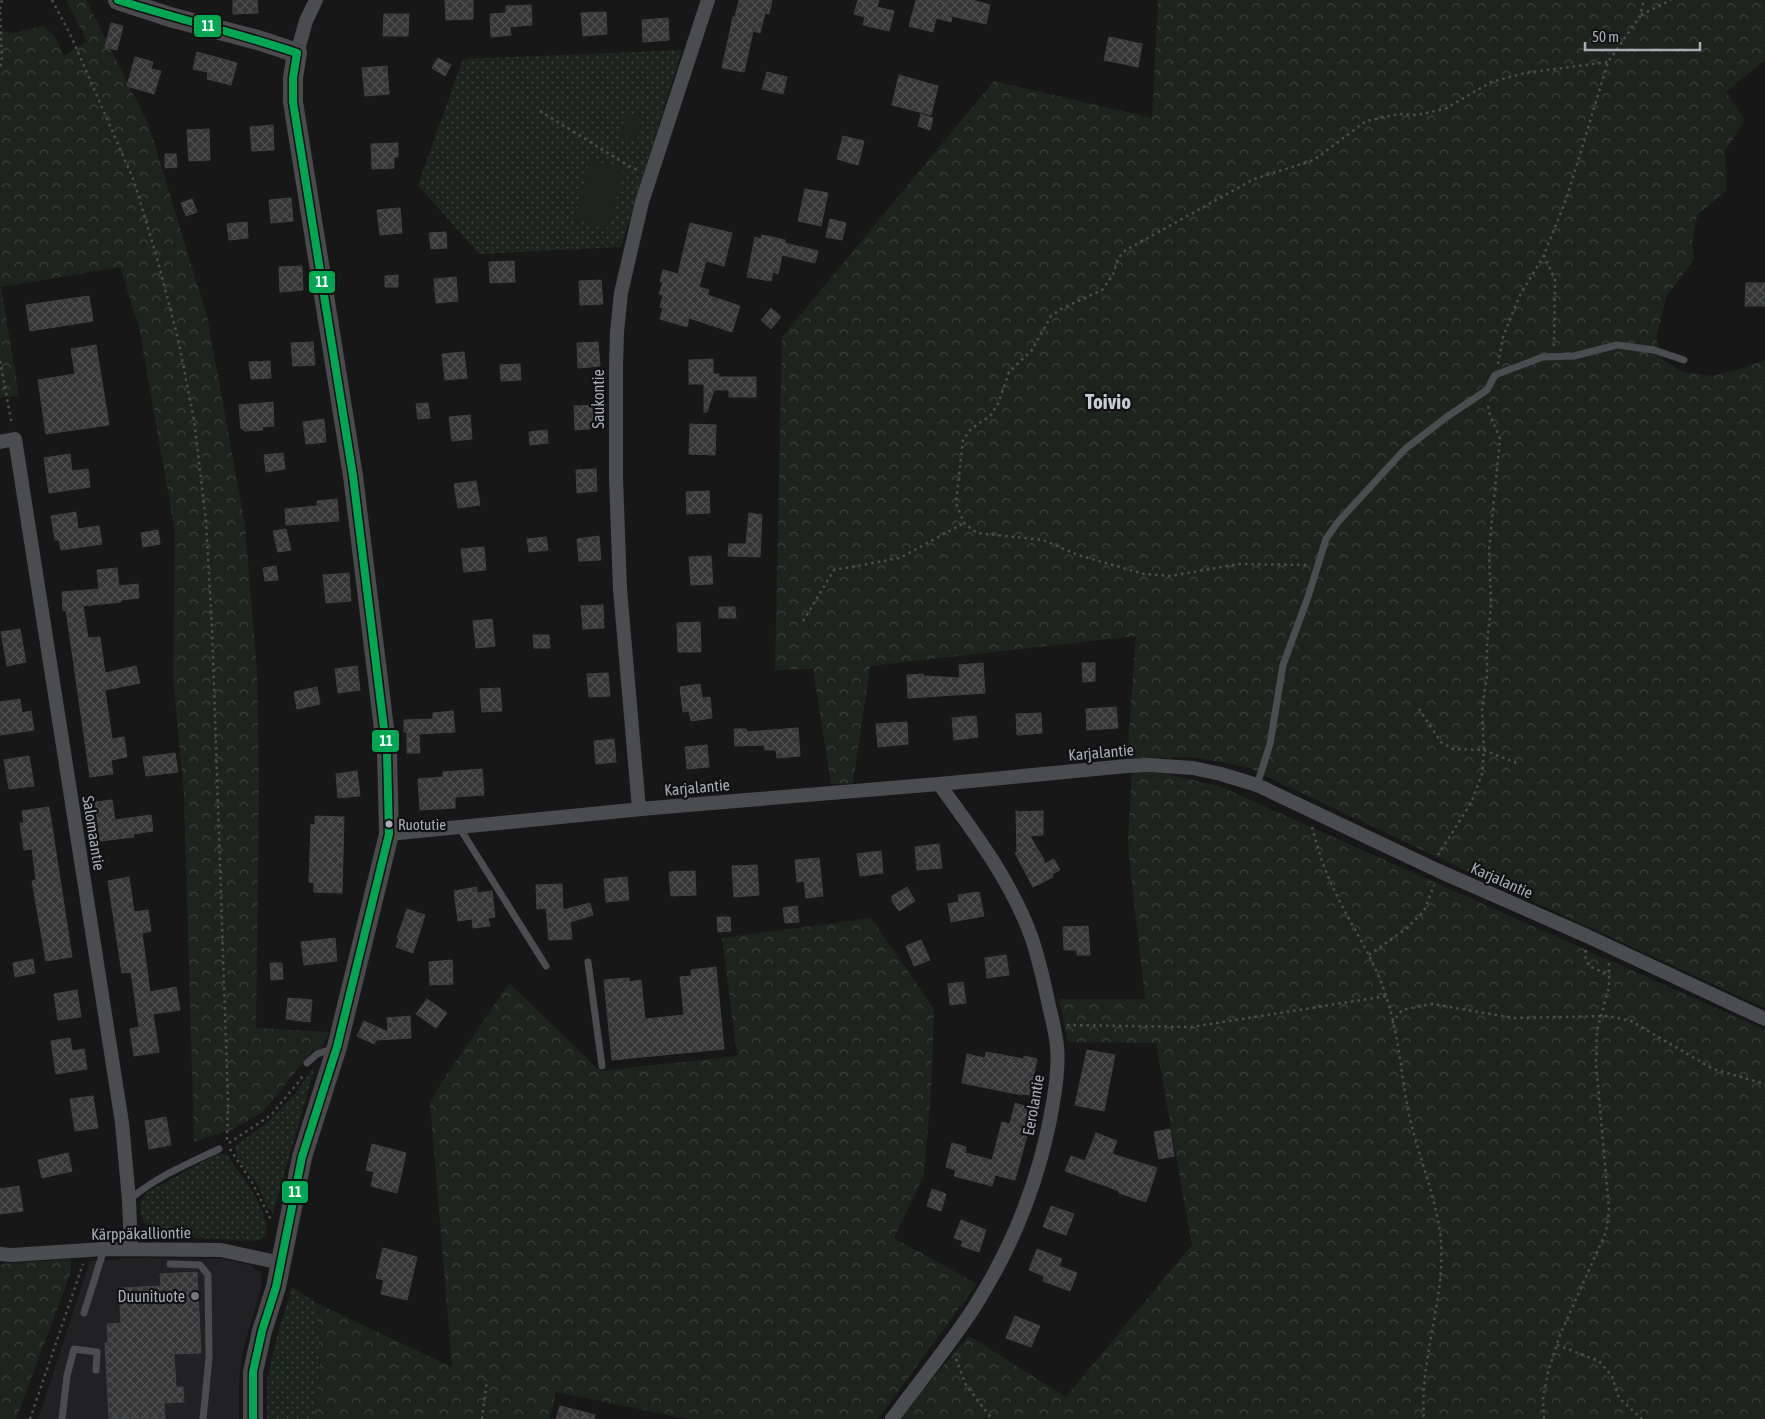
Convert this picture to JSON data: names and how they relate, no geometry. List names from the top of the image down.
{
  "streets": {
    "street": [
      "Saukontie",
      "Karjalantie",
      "Salomaantie",
      "Eerolantie",
      "Kärppäkalliontie"
    ]
  },
  "crossings": [
    ["Saukontie", "Karjalantie"],
    ["Karjalantie", "Eerolantie"],
    ["Salomaantie", "Kärppäkalliontie"]
  ],
  "districts": ["Toivio"],
  "places": ["Ruotutie", "Duunituote"],
  "lines": ["transit line 11"],
  "scale_bar": "50 m"
}
